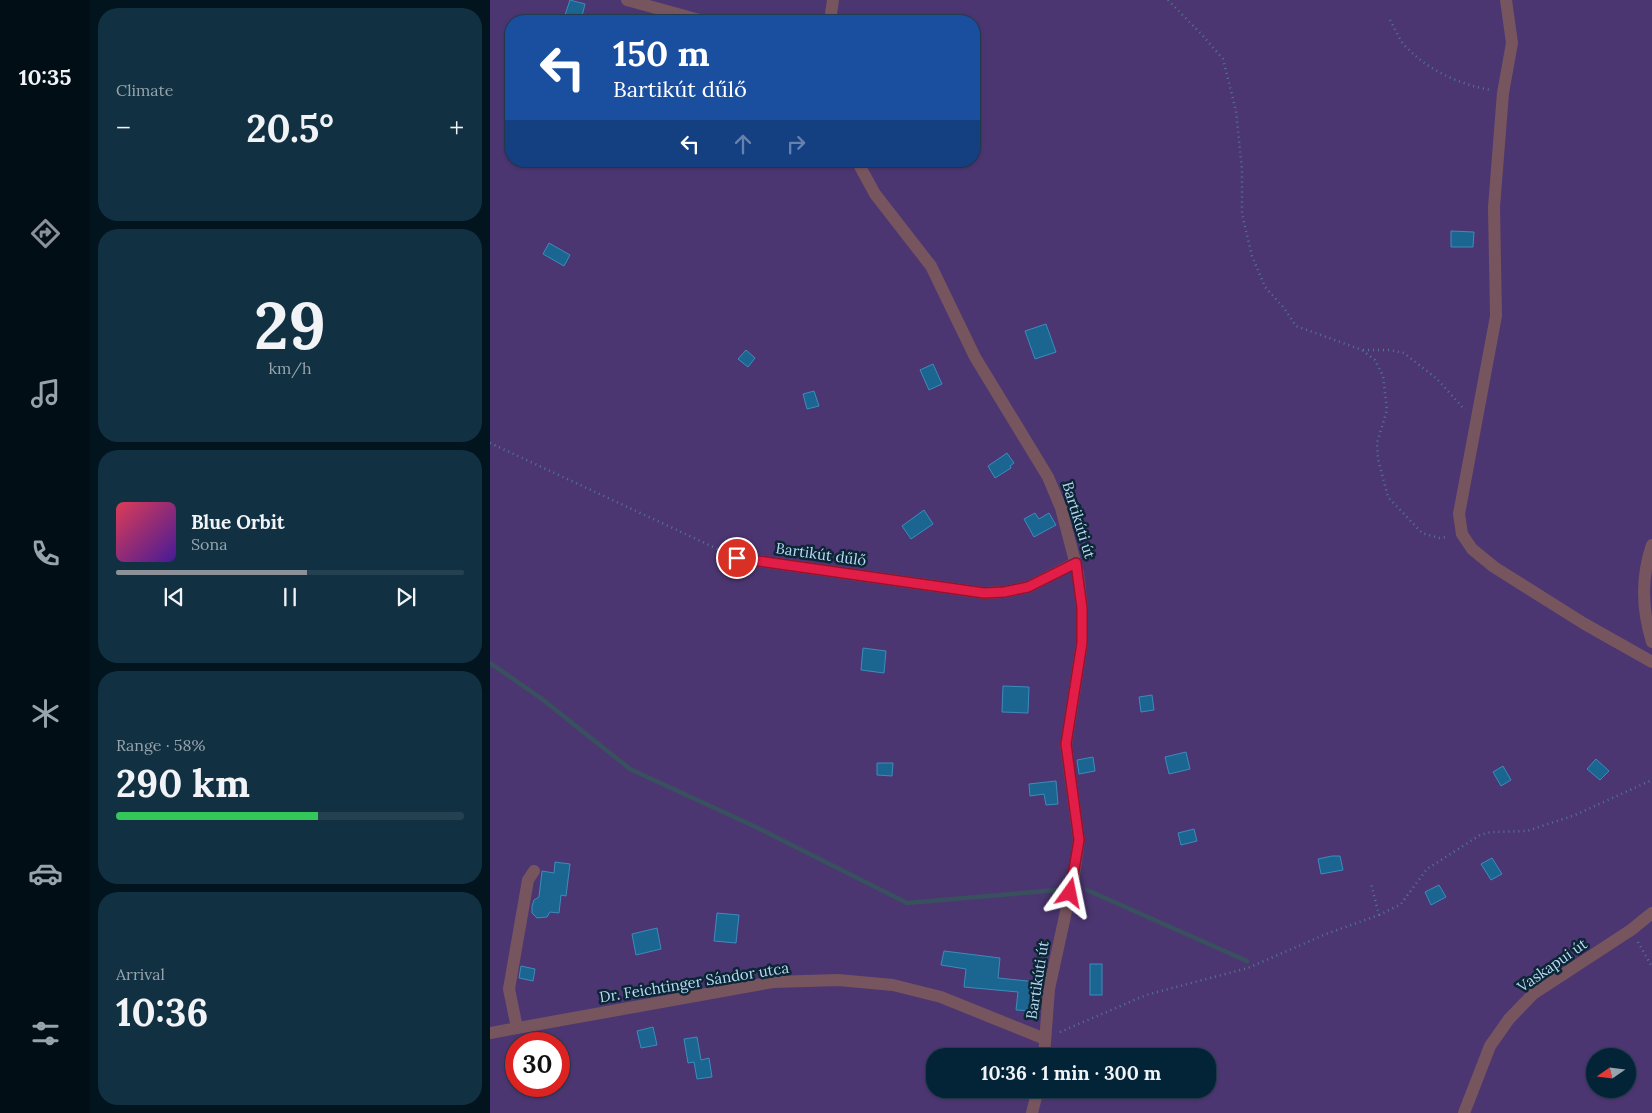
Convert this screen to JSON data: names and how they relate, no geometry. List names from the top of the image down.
{
  "streets": {
    "street": [
      "Bartikúti út",
      "Bartikút dűlő",
      "Vaskapui út",
      "Dr. Feichtinger Sándor utca"
    ]
  },
  "crossings": [
    ["Bartikúti út", "Bartikút dűlő"],
    ["Bartikúti út", "Dr. Feichtinger Sándor utca"]
  ],
  "north": "left",
  "page": {
    "tabs": "10:35",
    "tile": [
      "Climate",
      ["29", "km/h"],
      ["Range · 58%", "290 km"],
      ["Arrival", "10:36"]
    ],
    "turn": ["150 m", "Bartikút dűlő"],
    "heat": ["−", "20.5°", "+"],
    "song": ["Blue Orbit", "Sona"],
    "limit": "30",
    "trip": "10:36 · 1 min · 300 m"
  }
}
